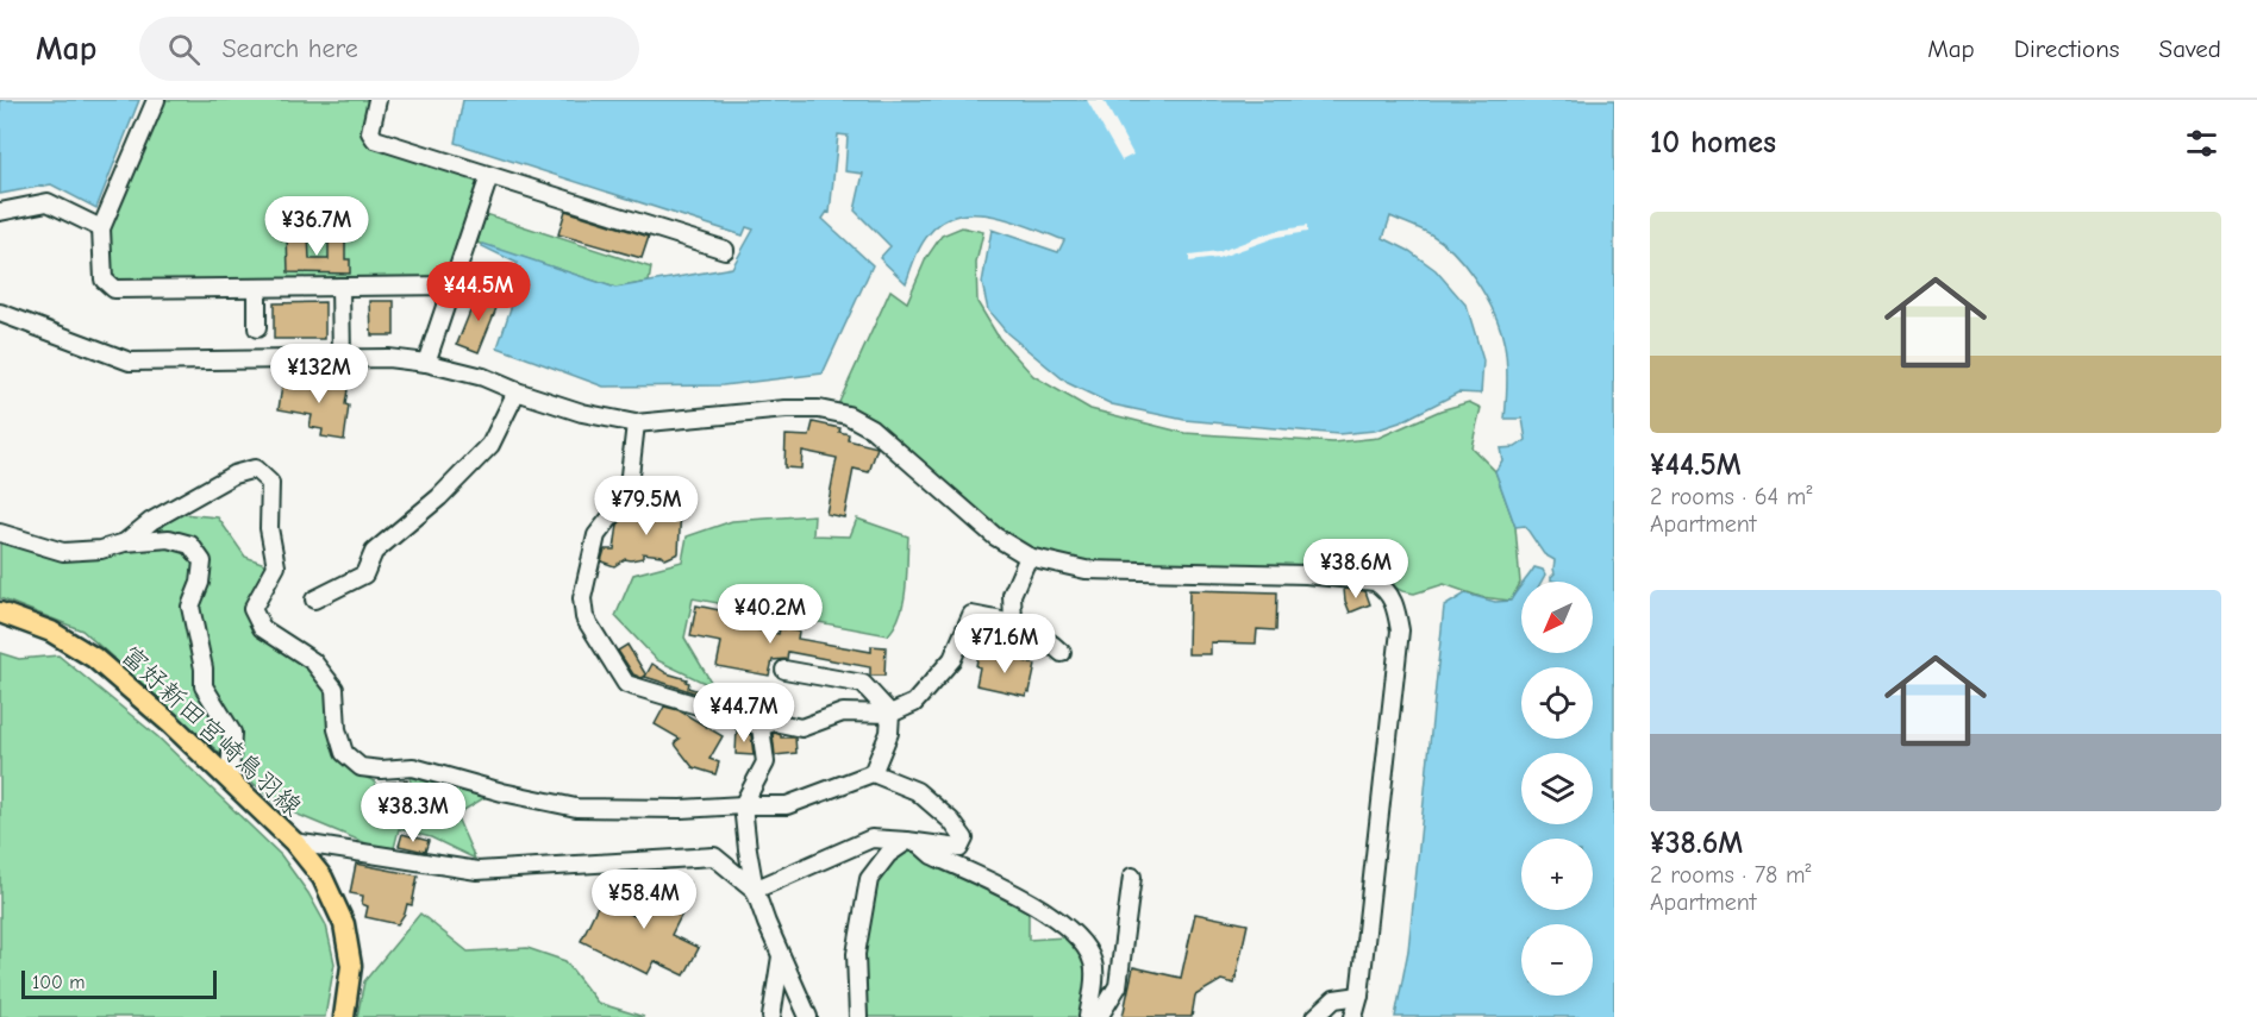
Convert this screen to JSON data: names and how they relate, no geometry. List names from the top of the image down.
{
  "streets": {
    "main road": ["富好新田宮崎鳥羽線"]
  },
  "scale_bar": "100 m",
  "north": "bottom left",
  "page": {
    "header": "Map",
    "search": "Search here",
    "nav": ["Map", "Directions", "Saved"],
    "heading": "10 homes",
    "list": [
      {
        "name": "¥44.5M",
        "note": "2 rooms · 64 m² · Apartment"
      },
      {
        "name": "¥38.6M",
        "note": "2 rooms · 78 m² · Apartment"
      }
    ],
    "price": [
      "¥36.7M",
      "¥44.5M",
      "¥132M",
      "¥79.5M",
      "¥38.6M",
      "¥40.2M",
      "¥71.6M",
      "¥44.7M",
      "¥38.3M",
      "¥58.4M"
    ],
    "map_buttons": ["+", "−"],
    "scale": "100 m"
  }
}
